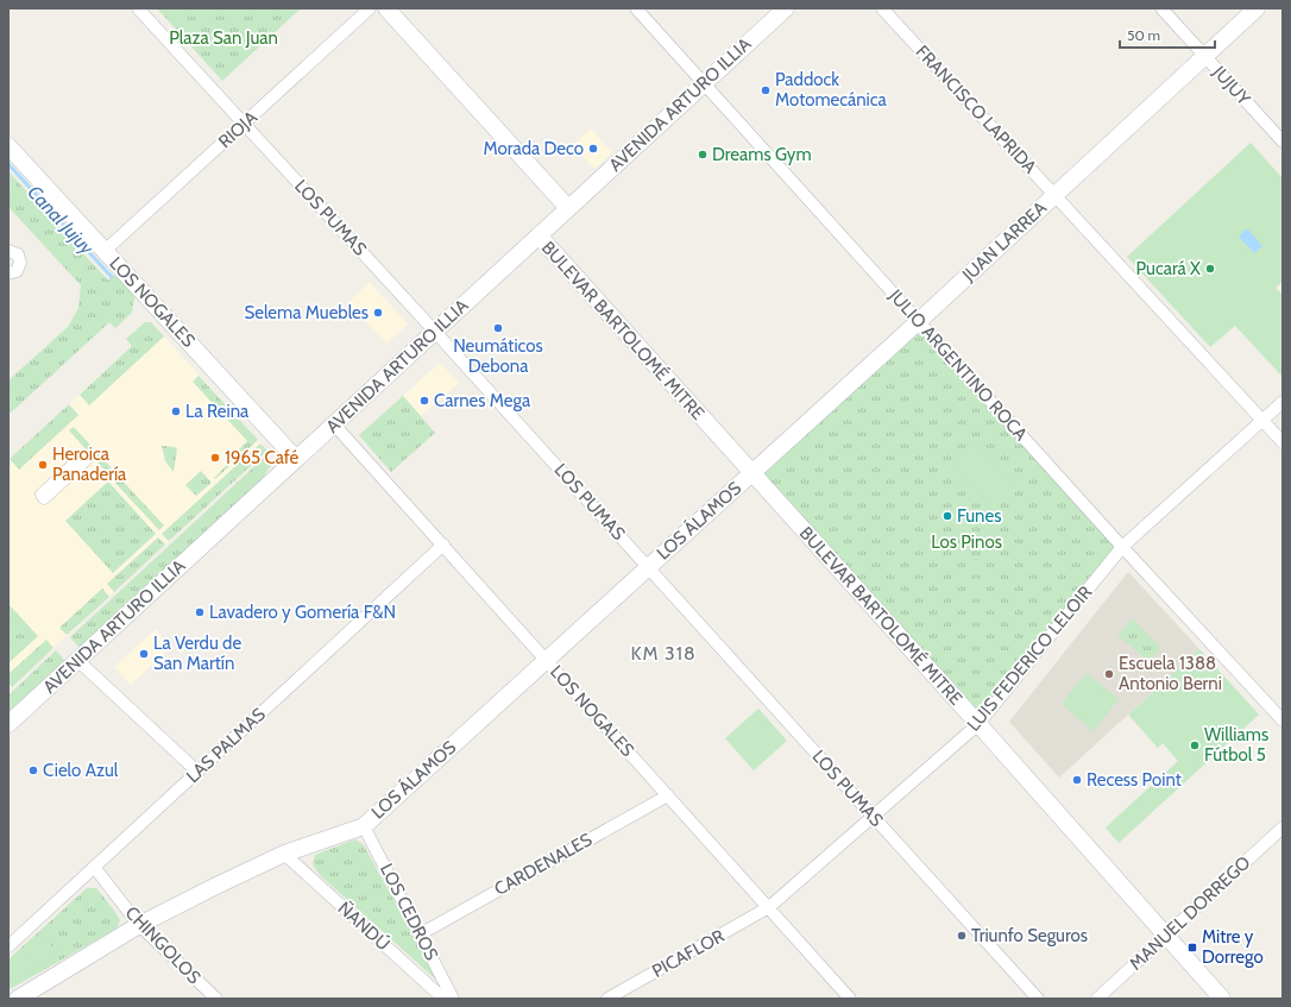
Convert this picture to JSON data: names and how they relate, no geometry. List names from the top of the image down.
{
  "streets": {
    "street": [
      "JUJUY",
      "AVENIDA ARTURO ILLIA",
      "FRANCISCO LAPRIDA",
      "RIOJA",
      "LOS PUMAS",
      "JUAN LARREA",
      "LOS NOGALES",
      "BULEVAR BARTOLOMÉ MITRE",
      "JULIO ARGENTINO ROCA",
      "LOS ÁLAMOS",
      "LUIS FEDERICO LELOIR",
      "LAS PALMAS",
      "CARDENALES",
      "LOS CEDROS",
      "MANUEL DORREGO",
      "ÑANDÚ",
      "CHINGOLOS",
      "PICAFLOR"
    ]
  },
  "crossings": [
    ["JUJUY", "JUAN LARREA"],
    ["AVENIDA ARTURO ILLIA", "LOS PUMAS"],
    ["AVENIDA ARTURO ILLIA", "LOS NOGALES"],
    ["AVENIDA ARTURO ILLIA", "BULEVAR BARTOLOMÉ MITRE"],
    ["AVENIDA ARTURO ILLIA", "JULIO ARGENTINO ROCA"],
    ["FRANCISCO LAPRIDA", "JUAN LARREA"],
    ["FRANCISCO LAPRIDA", "LUIS FEDERICO LELOIR"],
    ["RIOJA", "LOS PUMAS"],
    ["RIOJA", "LOS NOGALES"],
    ["LOS PUMAS", "LOS ÁLAMOS"],
    ["LOS PUMAS", "LUIS FEDERICO LELOIR"],
    ["JUAN LARREA", "BULEVAR BARTOLOMÉ MITRE"],
    ["JUAN LARREA", "JULIO ARGENTINO ROCA"],
    ["JUAN LARREA", "LOS ÁLAMOS"],
    ["LOS NOGALES", "LOS ÁLAMOS"],
    ["LOS NOGALES", "LUIS FEDERICO LELOIR"],
    ["LOS NOGALES", "LAS PALMAS"],
    ["LOS NOGALES", "CARDENALES"],
    ["LOS NOGALES", "PICAFLOR"],
    ["BULEVAR BARTOLOMÉ MITRE", "LOS ÁLAMOS"],
    ["BULEVAR BARTOLOMÉ MITRE", "LUIS FEDERICO LELOIR"],
    ["BULEVAR BARTOLOMÉ MITRE", "MANUEL DORREGO"],
    ["JULIO ARGENTINO ROCA", "LUIS FEDERICO LELOIR"],
    ["LOS ÁLAMOS", "LOS CEDROS"],
    ["LOS ÁLAMOS", "ÑANDÚ"],
    ["LOS ÁLAMOS", "CHINGOLOS"],
    ["LUIS FEDERICO LELOIR", "PICAFLOR"],
    ["LAS PALMAS", "CHINGOLOS"],
    ["CARDENALES", "LOS CEDROS"]
  ],
  "districts": ["KM 318"],
  "water": ["Canal Jujuy"],
  "parks": ["Plaza San Juan", "Los Pinos"],
  "places": {
    "other": [
      "Paddock Motomecánica",
      "Morada Deco",
      "Dreams Gym",
      "Pucará X",
      "Selema Muebles",
      "Neumáticos Debona",
      "Carnes Mega",
      "La Reina",
      "1965 Café",
      "Heroica Panadería",
      "Funes",
      "Lavadero y Gomería F&N",
      "La Verdu de San Martín",
      "Escuela 1388 Antonio Berni",
      "Williams Fútbol 5",
      "Cielo Azul",
      "Recess Point",
      "Triunfo Seguros"
    ],
    "transit": ["Mitre y Dorrego"]
  },
  "scale_bar": "50 m"
}
